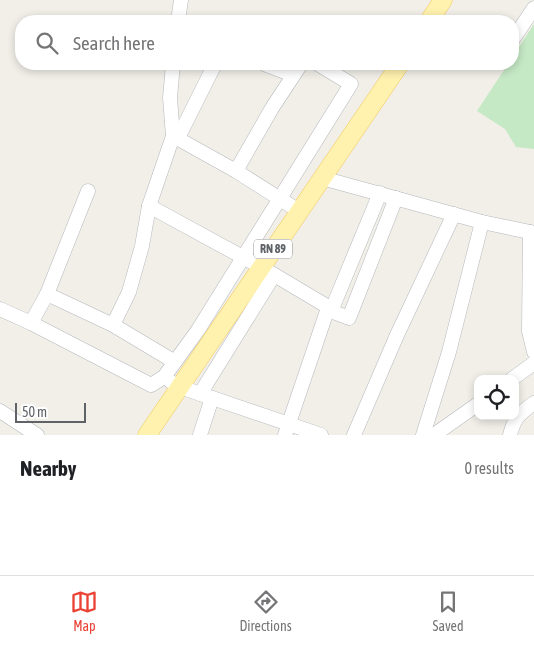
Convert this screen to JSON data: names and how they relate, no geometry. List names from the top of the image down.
{
  "streets": {
    "main road": ["RN 89"]
  },
  "scale_bar": "50 m",
  "page": {
    "search": "Search here",
    "scale": "50 m",
    "heading": ["Nearby", "0 results"],
    "nav": ["Map", "Directions", "Saved"]
  }
}
